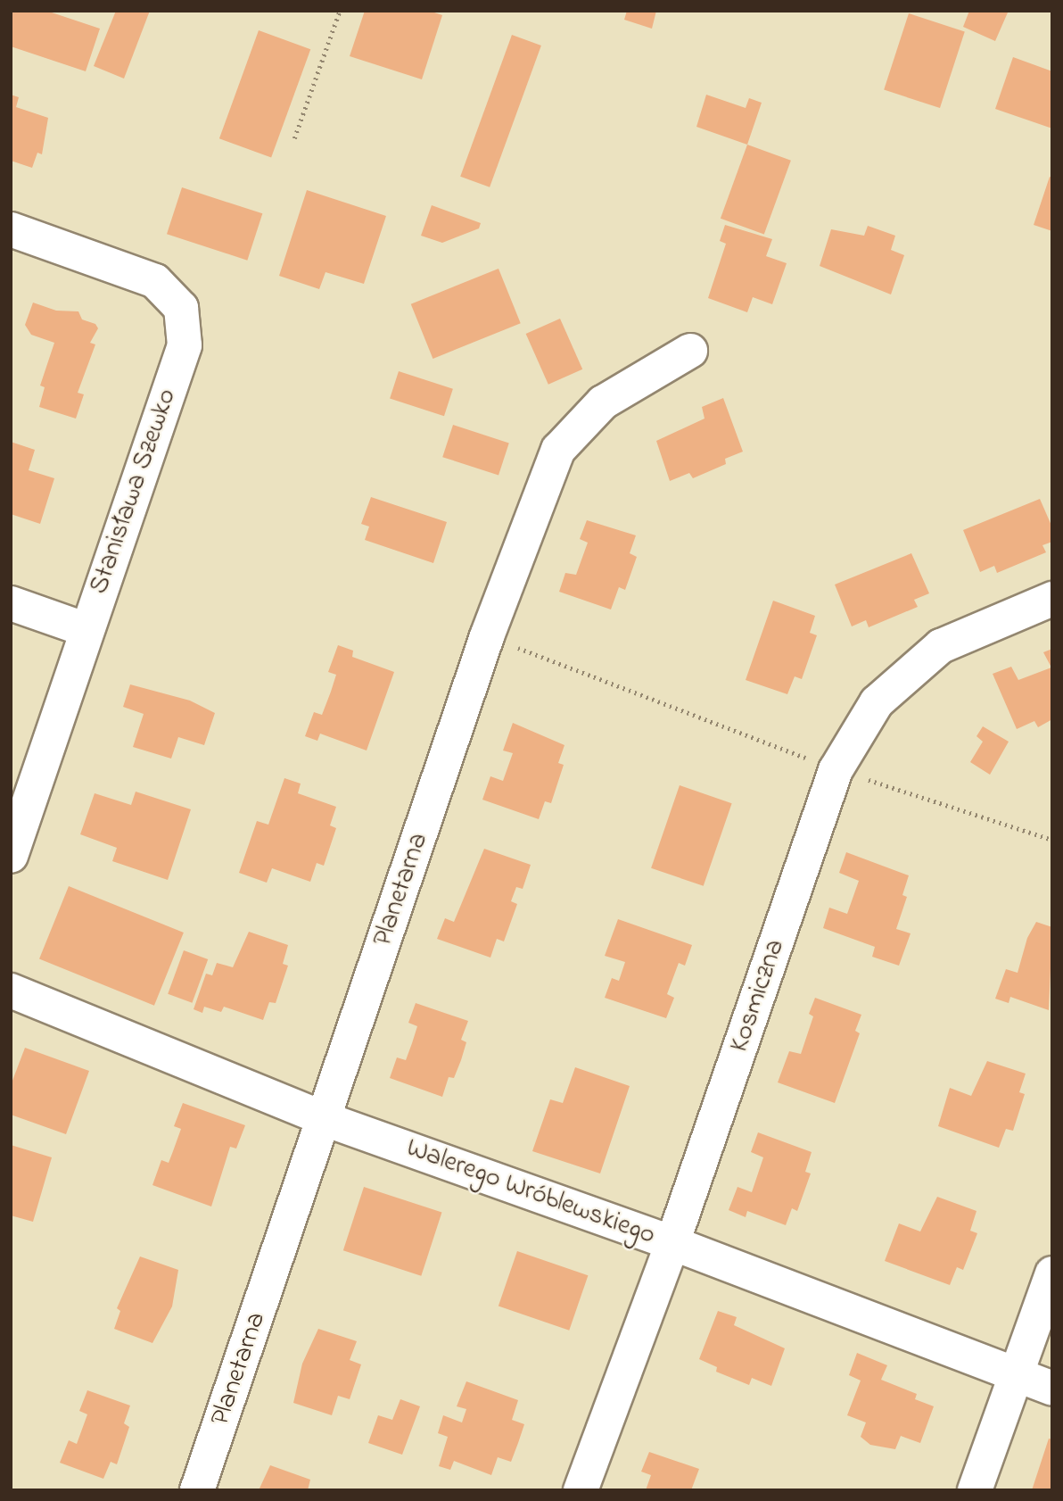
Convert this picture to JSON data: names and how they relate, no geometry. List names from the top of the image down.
{
  "streets": {
    "street": [
      "Stanisława Szewko",
      "Planetarna",
      "Kosmiczna",
      "Walerego Wróblewskiego"
    ]
  },
  "crossings": [
    ["Planetarna", "Walerego Wróblewskiego"],
    ["Kosmiczna", "Walerego Wróblewskiego"]
  ]
}
